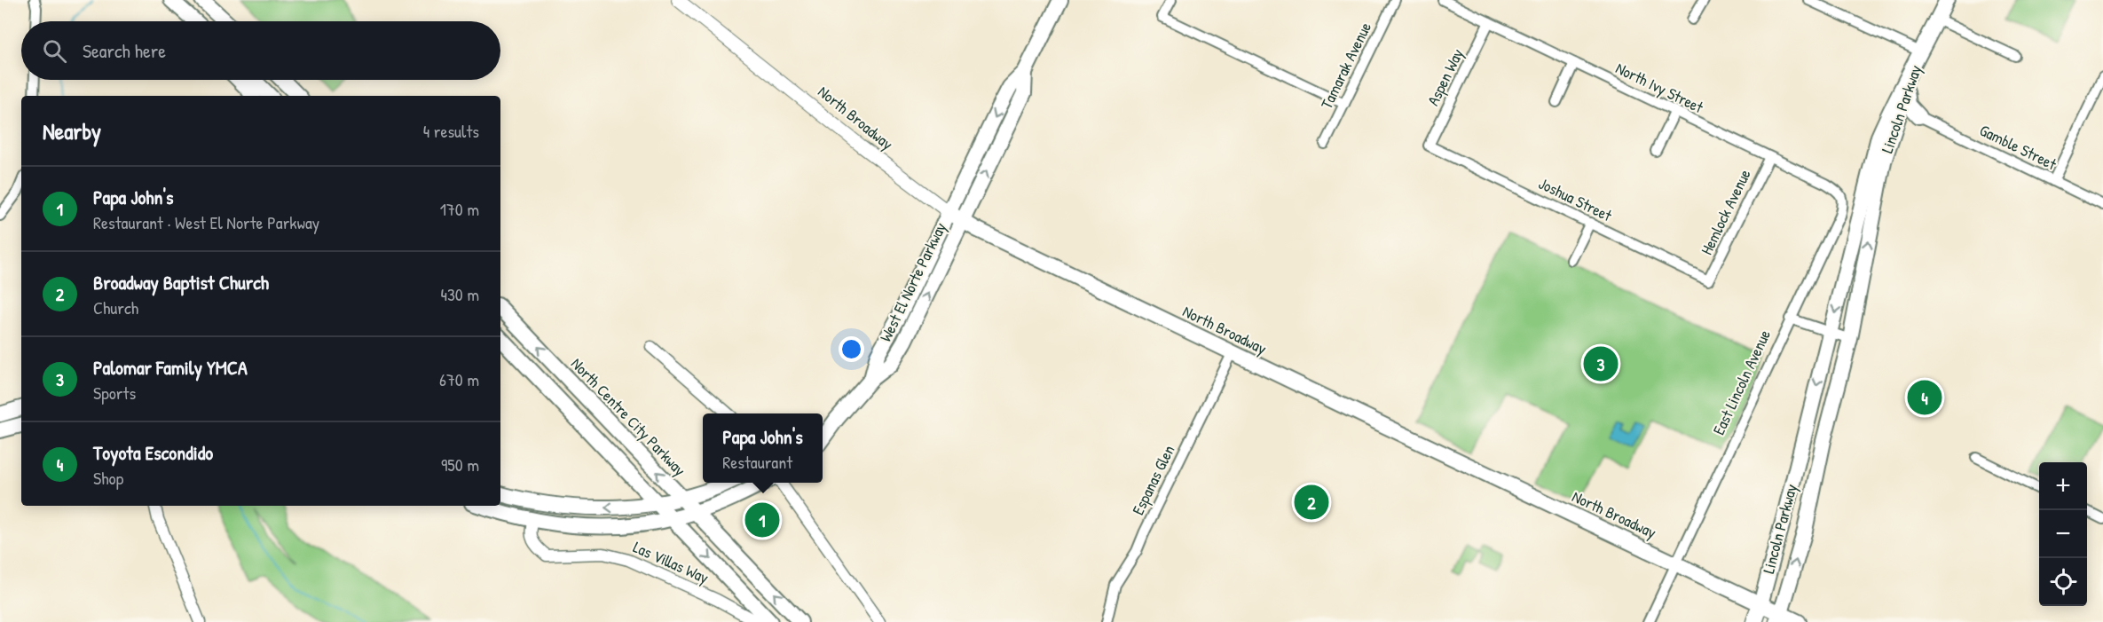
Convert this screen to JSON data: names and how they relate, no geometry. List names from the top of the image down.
{
  "streets": {
    "highway": ["Lincoln Parkway"],
    "main road": ["North Broadway", "West El Norte Parkway", "North Centre City Parkway"],
    "street": [
      "Tamarak Avenue",
      "Aspen Way",
      "North Ivy Street",
      "Gamble Street",
      "Joshua Street",
      "Hemlock Avenue",
      "East Lincoln Avenue",
      "Espanas Glen",
      "Las Villas Way"
    ]
  },
  "crossings": [
    ["Aspen Way", "North Ivy Street"],
    ["Aspen Way", "Joshua Street"],
    ["North Ivy Street", "Hemlock Avenue"],
    ["North Ivy Street", "East Lincoln Avenue"],
    ["Lincoln Parkway", "North Broadway"],
    ["North Broadway", "West El Norte Parkway"],
    ["North Broadway", "East Lincoln Avenue"],
    ["North Broadway", "Espanas Glen"],
    ["Joshua Street", "Hemlock Avenue"]
  ],
  "page": {
    "search": "Search here",
    "heading": ["Nearby", "4 results"],
    "list": [
      {
        "mark": "1",
        "name": "Papa John's",
        "note": "Restaurant · West El Norte Parkway",
        "value": "170 m"
      },
      {
        "mark": "2",
        "name": "Broadway Baptist Church",
        "note": "Church",
        "value": "430 m"
      },
      {
        "mark": "3",
        "name": "Palomar Family YMCA",
        "note": "Sports",
        "value": "670 m"
      },
      {
        "mark": "4",
        "name": "Toyota Escondido",
        "note": "Shop",
        "value": "950 m"
      }
    ],
    "pins": [
      "3",
      "4",
      "2",
      "1"
    ],
    "popup": ["Papa John's", "Restaurant"],
    "map_buttons": ["+", "−"]
  }
}
